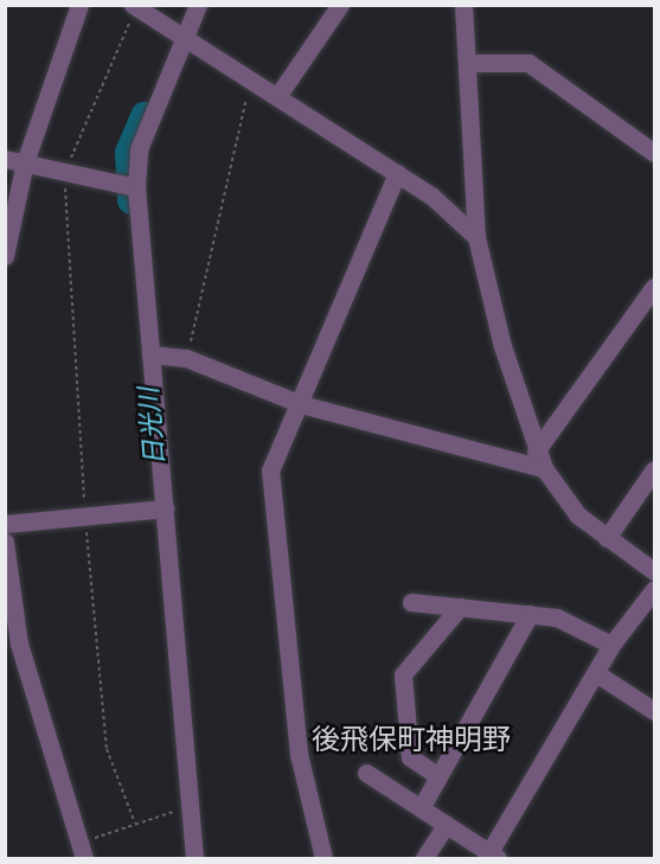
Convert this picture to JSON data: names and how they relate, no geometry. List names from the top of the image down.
{
  "districts": ["後飛保町神明野"],
  "water": ["日光川"]
}
